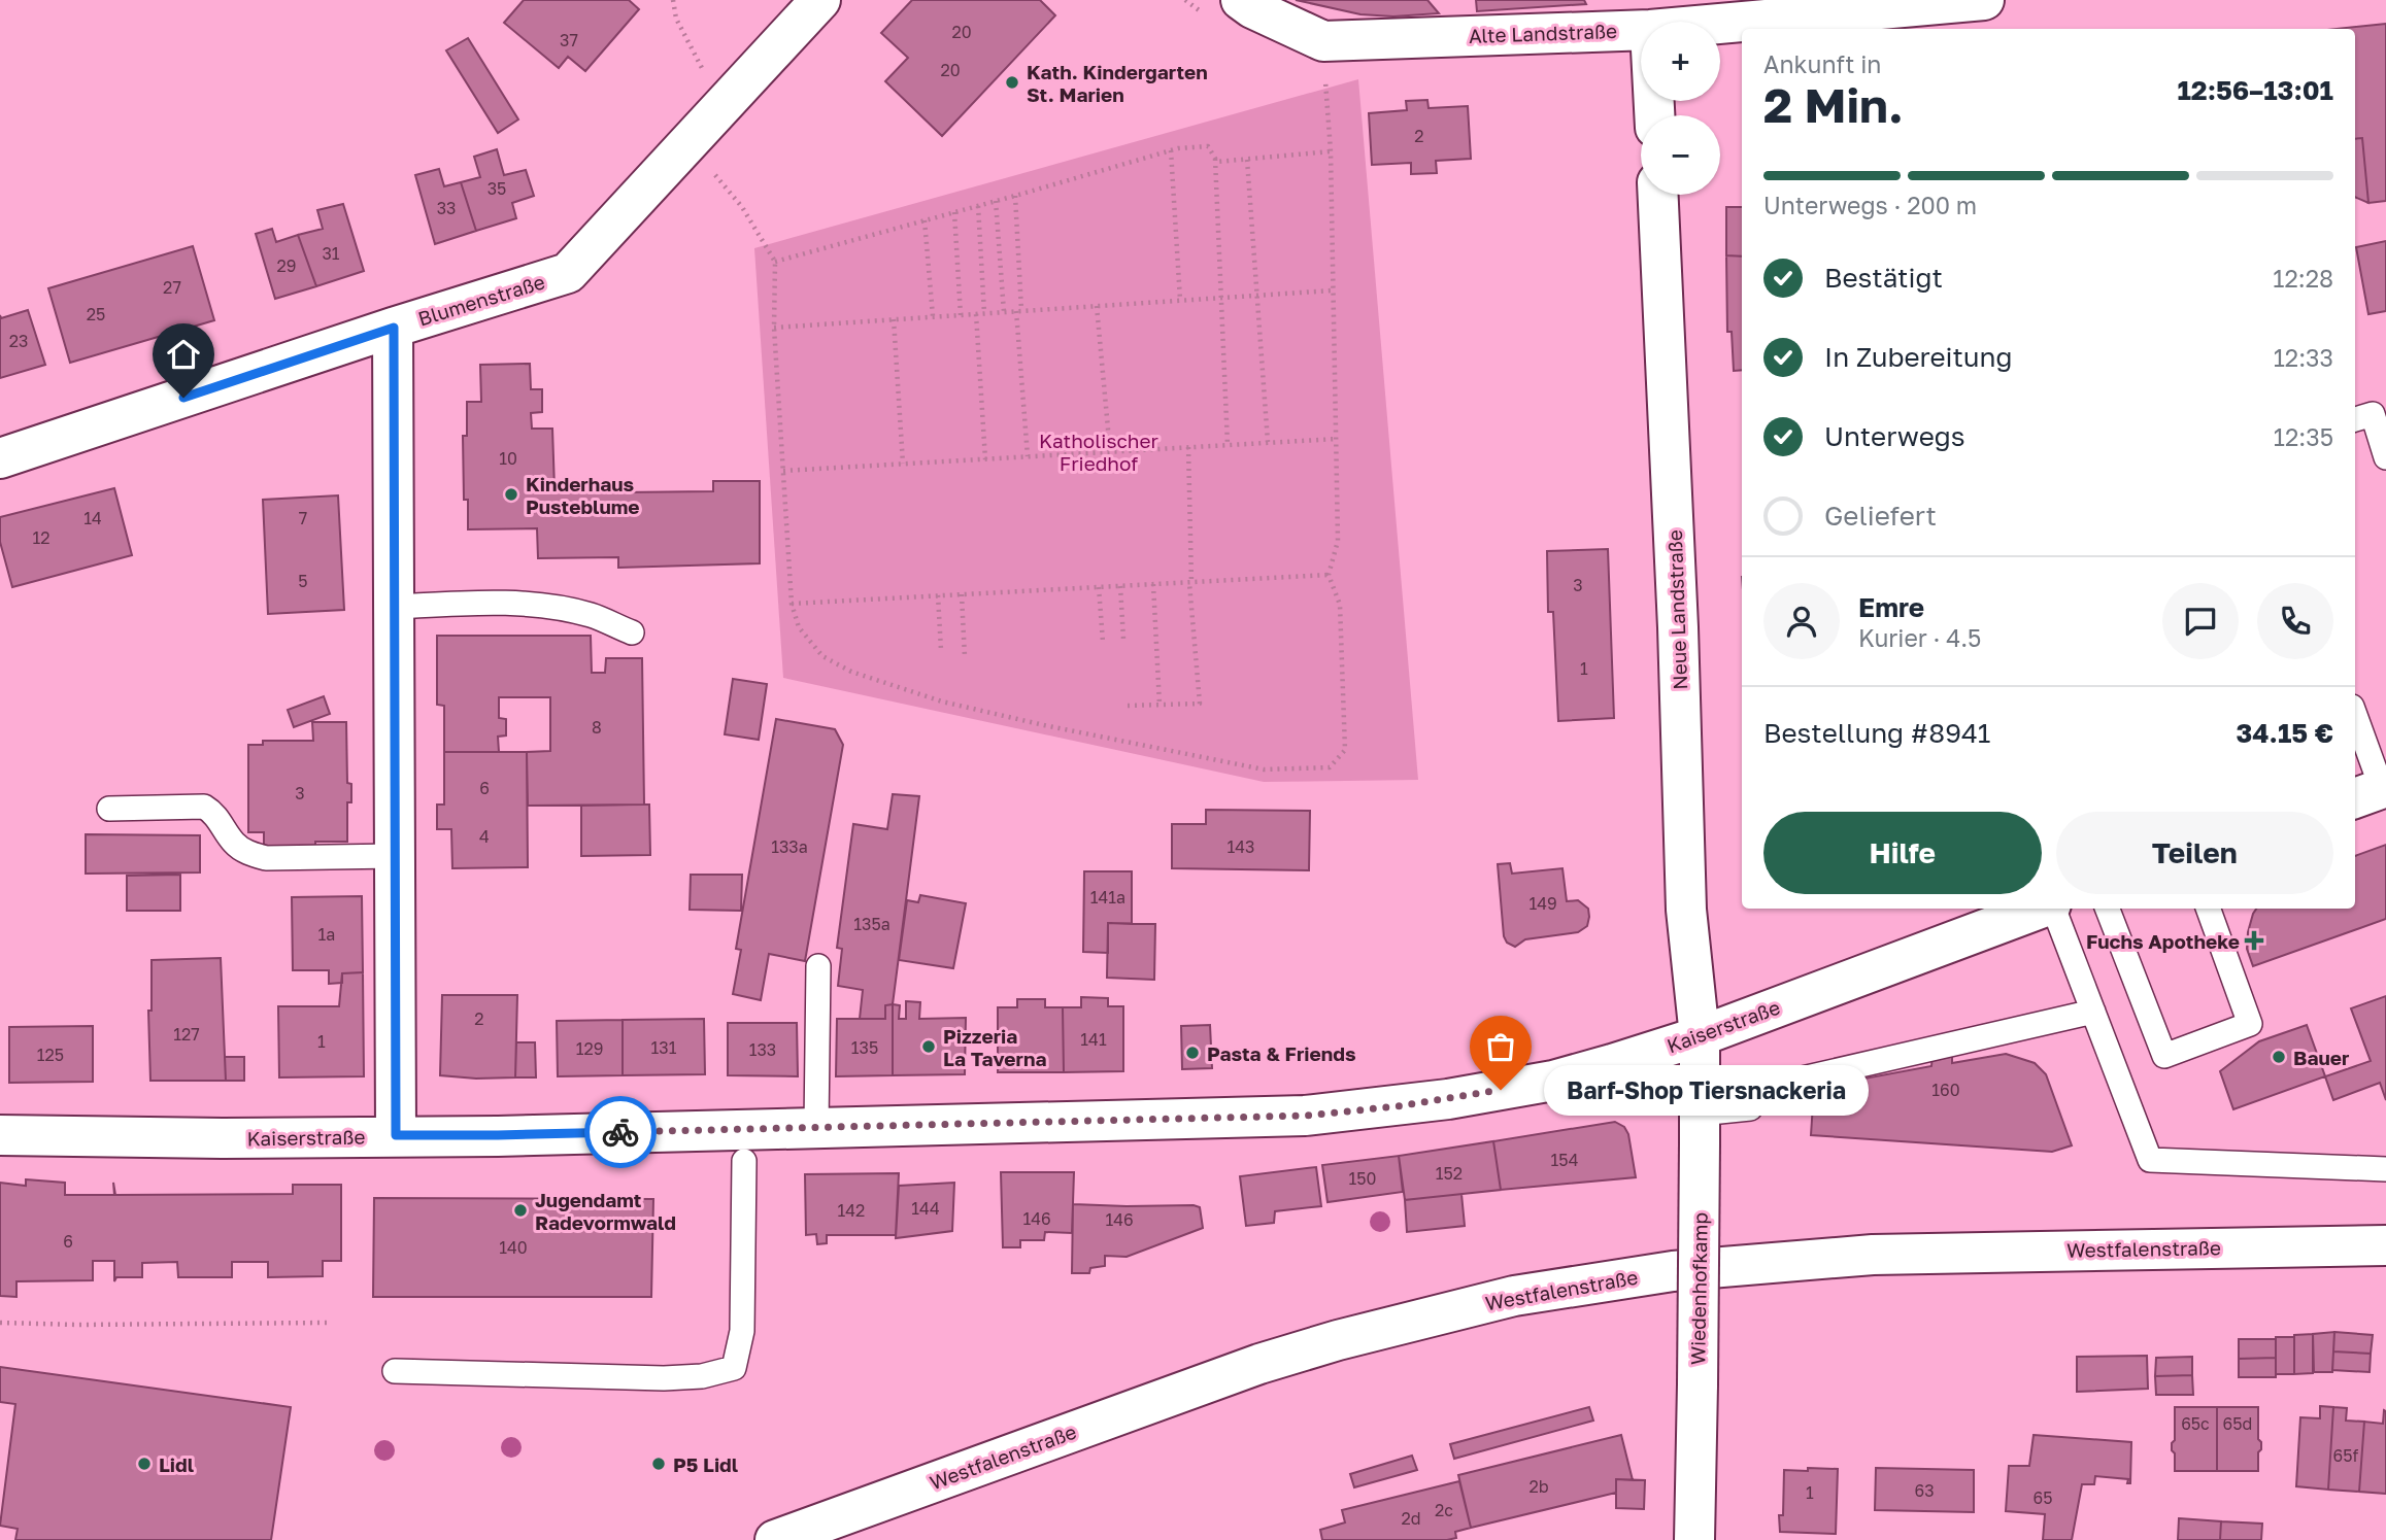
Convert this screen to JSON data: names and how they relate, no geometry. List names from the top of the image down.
{
  "streets": {
    "street": [
      "Alte Landstraße",
      "Blumenstraße",
      "Neue Landstraße",
      "Kaiserstraße",
      "Westfalenstraße",
      "Wiedenhofkamp"
    ]
  },
  "crossings": [
    ["Neue Landstraße", "Kaiserstraße"],
    ["Neue Landstraße", "Wiedenhofkamp"],
    ["Kaiserstraße", "Wiedenhofkamp"]
  ],
  "parks": ["Katholischer Friedhof"],
  "places": {
    "other": [
      "Kath. Kindergarten St. Marien",
      "Kinderhaus Pusteblume",
      "Pizzeria La Taverna",
      "Pasta & Friends",
      "Bauer",
      "Barf-Shop Tiersnackeria",
      "Jugendamt Radevormwald",
      "Lidl",
      "P5 Lidl"
    ],
    "health": ["Fuchs Apotheke"]
  },
  "house_numbers": [
    "20",
    "37",
    "20",
    "2",
    "35",
    "33",
    "31",
    "29",
    "27",
    "25",
    "23",
    "10",
    "14",
    "7",
    "12",
    "5",
    "3",
    "1",
    "8",
    "6",
    "3",
    "4",
    "133a",
    "143",
    "141a",
    "149",
    "135a",
    "1a",
    "2",
    "127",
    "141",
    "1",
    "131",
    "135",
    "129",
    "133",
    "125",
    "160",
    "154",
    "152",
    "150",
    "144",
    "142",
    "146",
    "146",
    "6",
    "140",
    "65c",
    "65d",
    "65f",
    "2b",
    "63",
    "1",
    "65",
    "2c",
    "2d"
  ],
  "page": {
    "map_buttons": ["+", "−"],
    "heading": ["2 Min.", "Ankunft in", "12:56–13:01"],
    "panel": [
      "Emre",
      "Kurier · 4.5",
      "Bestellung #8941",
      "34.15 €"
    ],
    "bar": "Unterwegs · 200 m",
    "list": [
      ["Bestätigt", "12:28"],
      ["In Zubereitung", "12:33"],
      ["Unterwegs", "12:35"],
      "Geliefert"
    ],
    "buttons": ["Hilfe", "Teilen"],
    "bubble": "Barf-Shop Tiersnackeria"
  }
}
